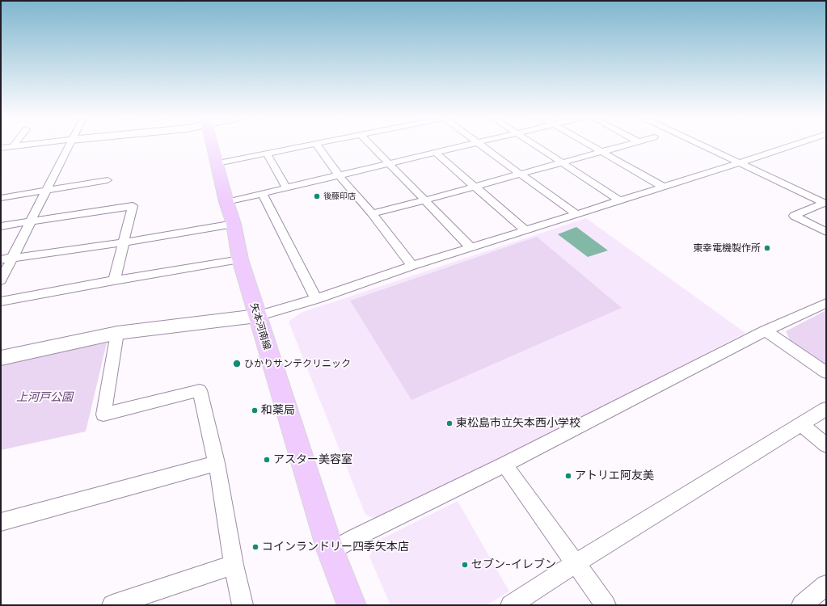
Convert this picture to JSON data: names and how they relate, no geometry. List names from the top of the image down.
{
  "streets": {
    "main road": ["矢本河南線"]
  },
  "parks": ["上河戸公園"],
  "places": [
    "後藤印店",
    "東幸電機製作所",
    "ひかりサンテクリニック",
    "和薬局",
    "東松島市立矢本西小学校",
    "アスター美容室",
    "アトリエ阿友美",
    "コインランドリー四季矢本店",
    "セブン-イレブン"
  ]
}
